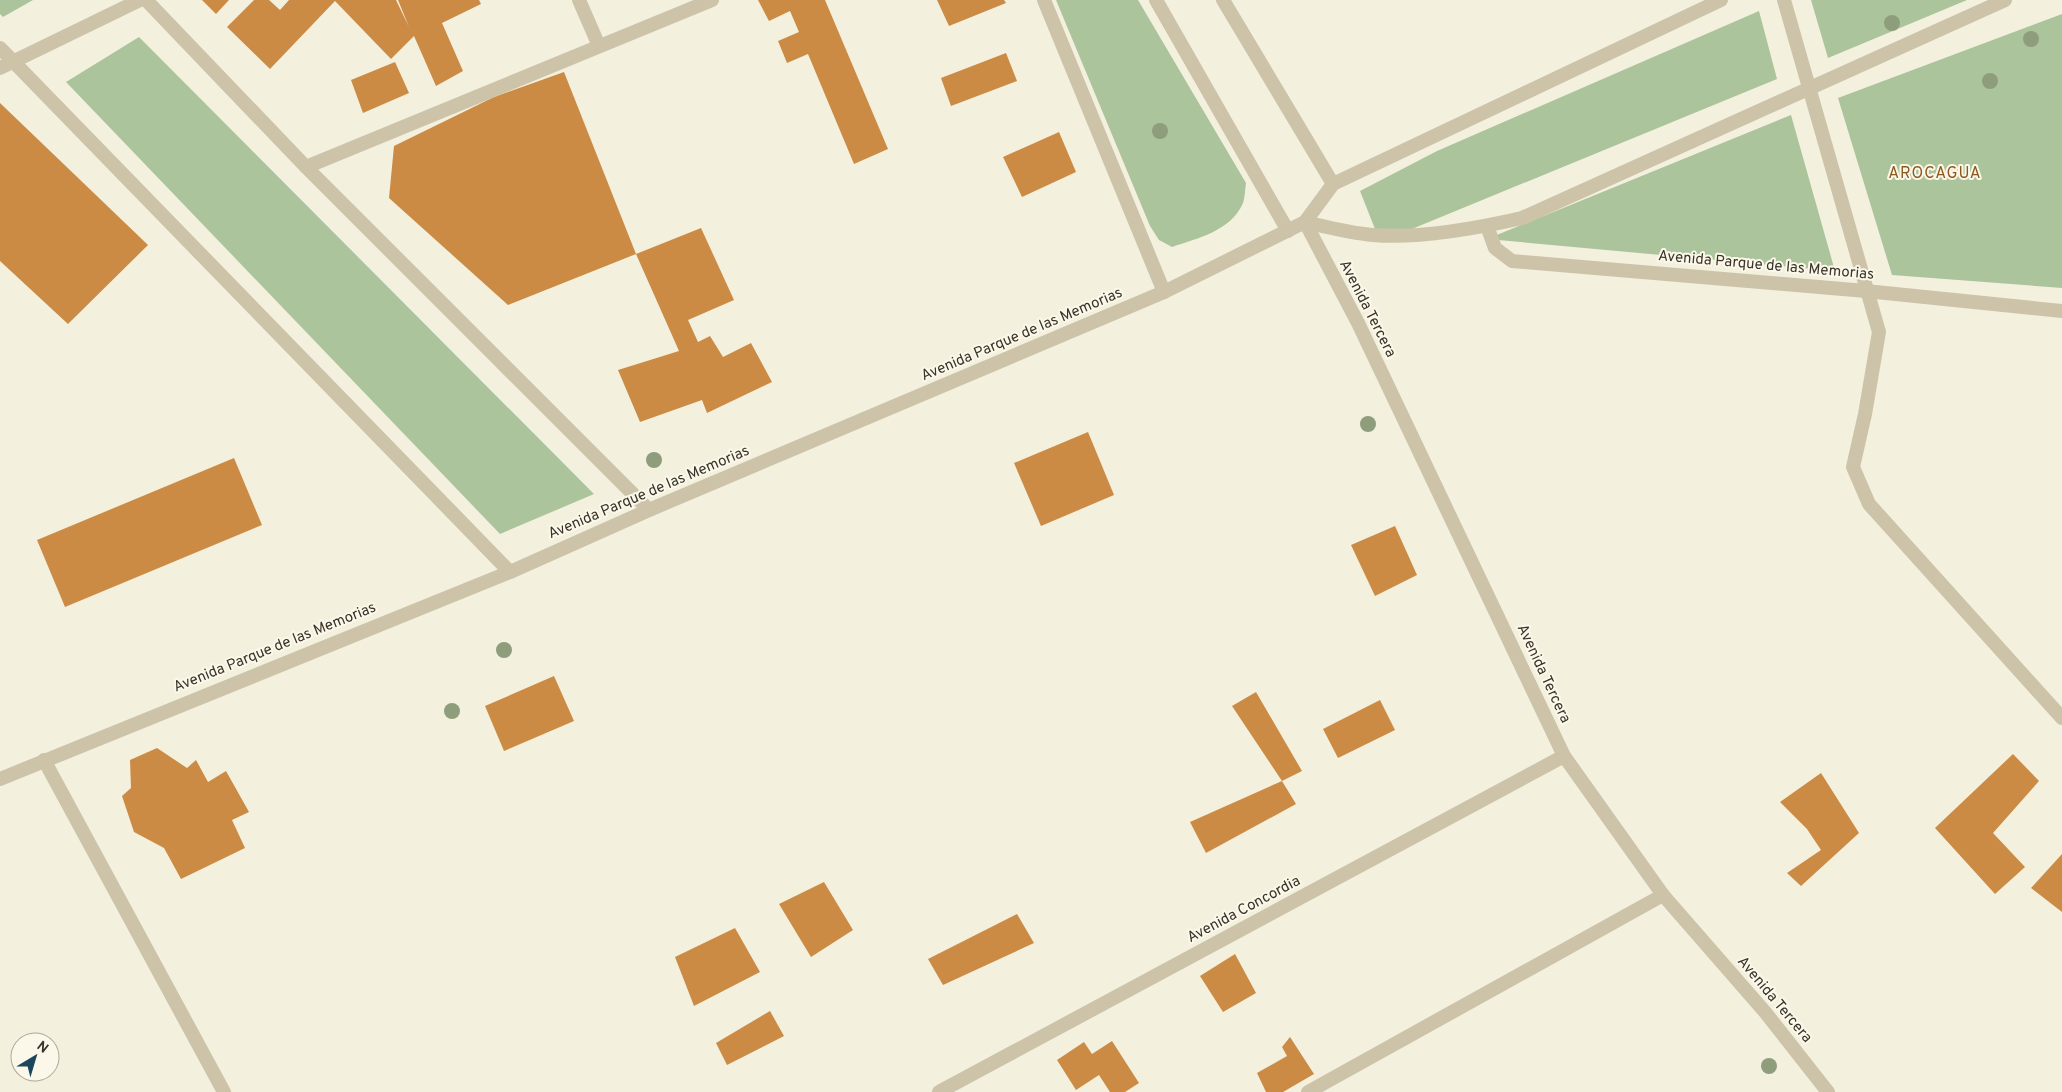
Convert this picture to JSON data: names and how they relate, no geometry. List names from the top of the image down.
{
  "streets": {
    "street": ["Avenida Parque de las Memorias", "Avenida Tercera", "Avenida Concordia"]
  },
  "crossings": [
    ["Avenida Parque de las Memorias", "Avenida Tercera"],
    ["Avenida Tercera", "Avenida Concordia"]
  ],
  "districts": ["AROCAGUA"],
  "north": "top right"
}
